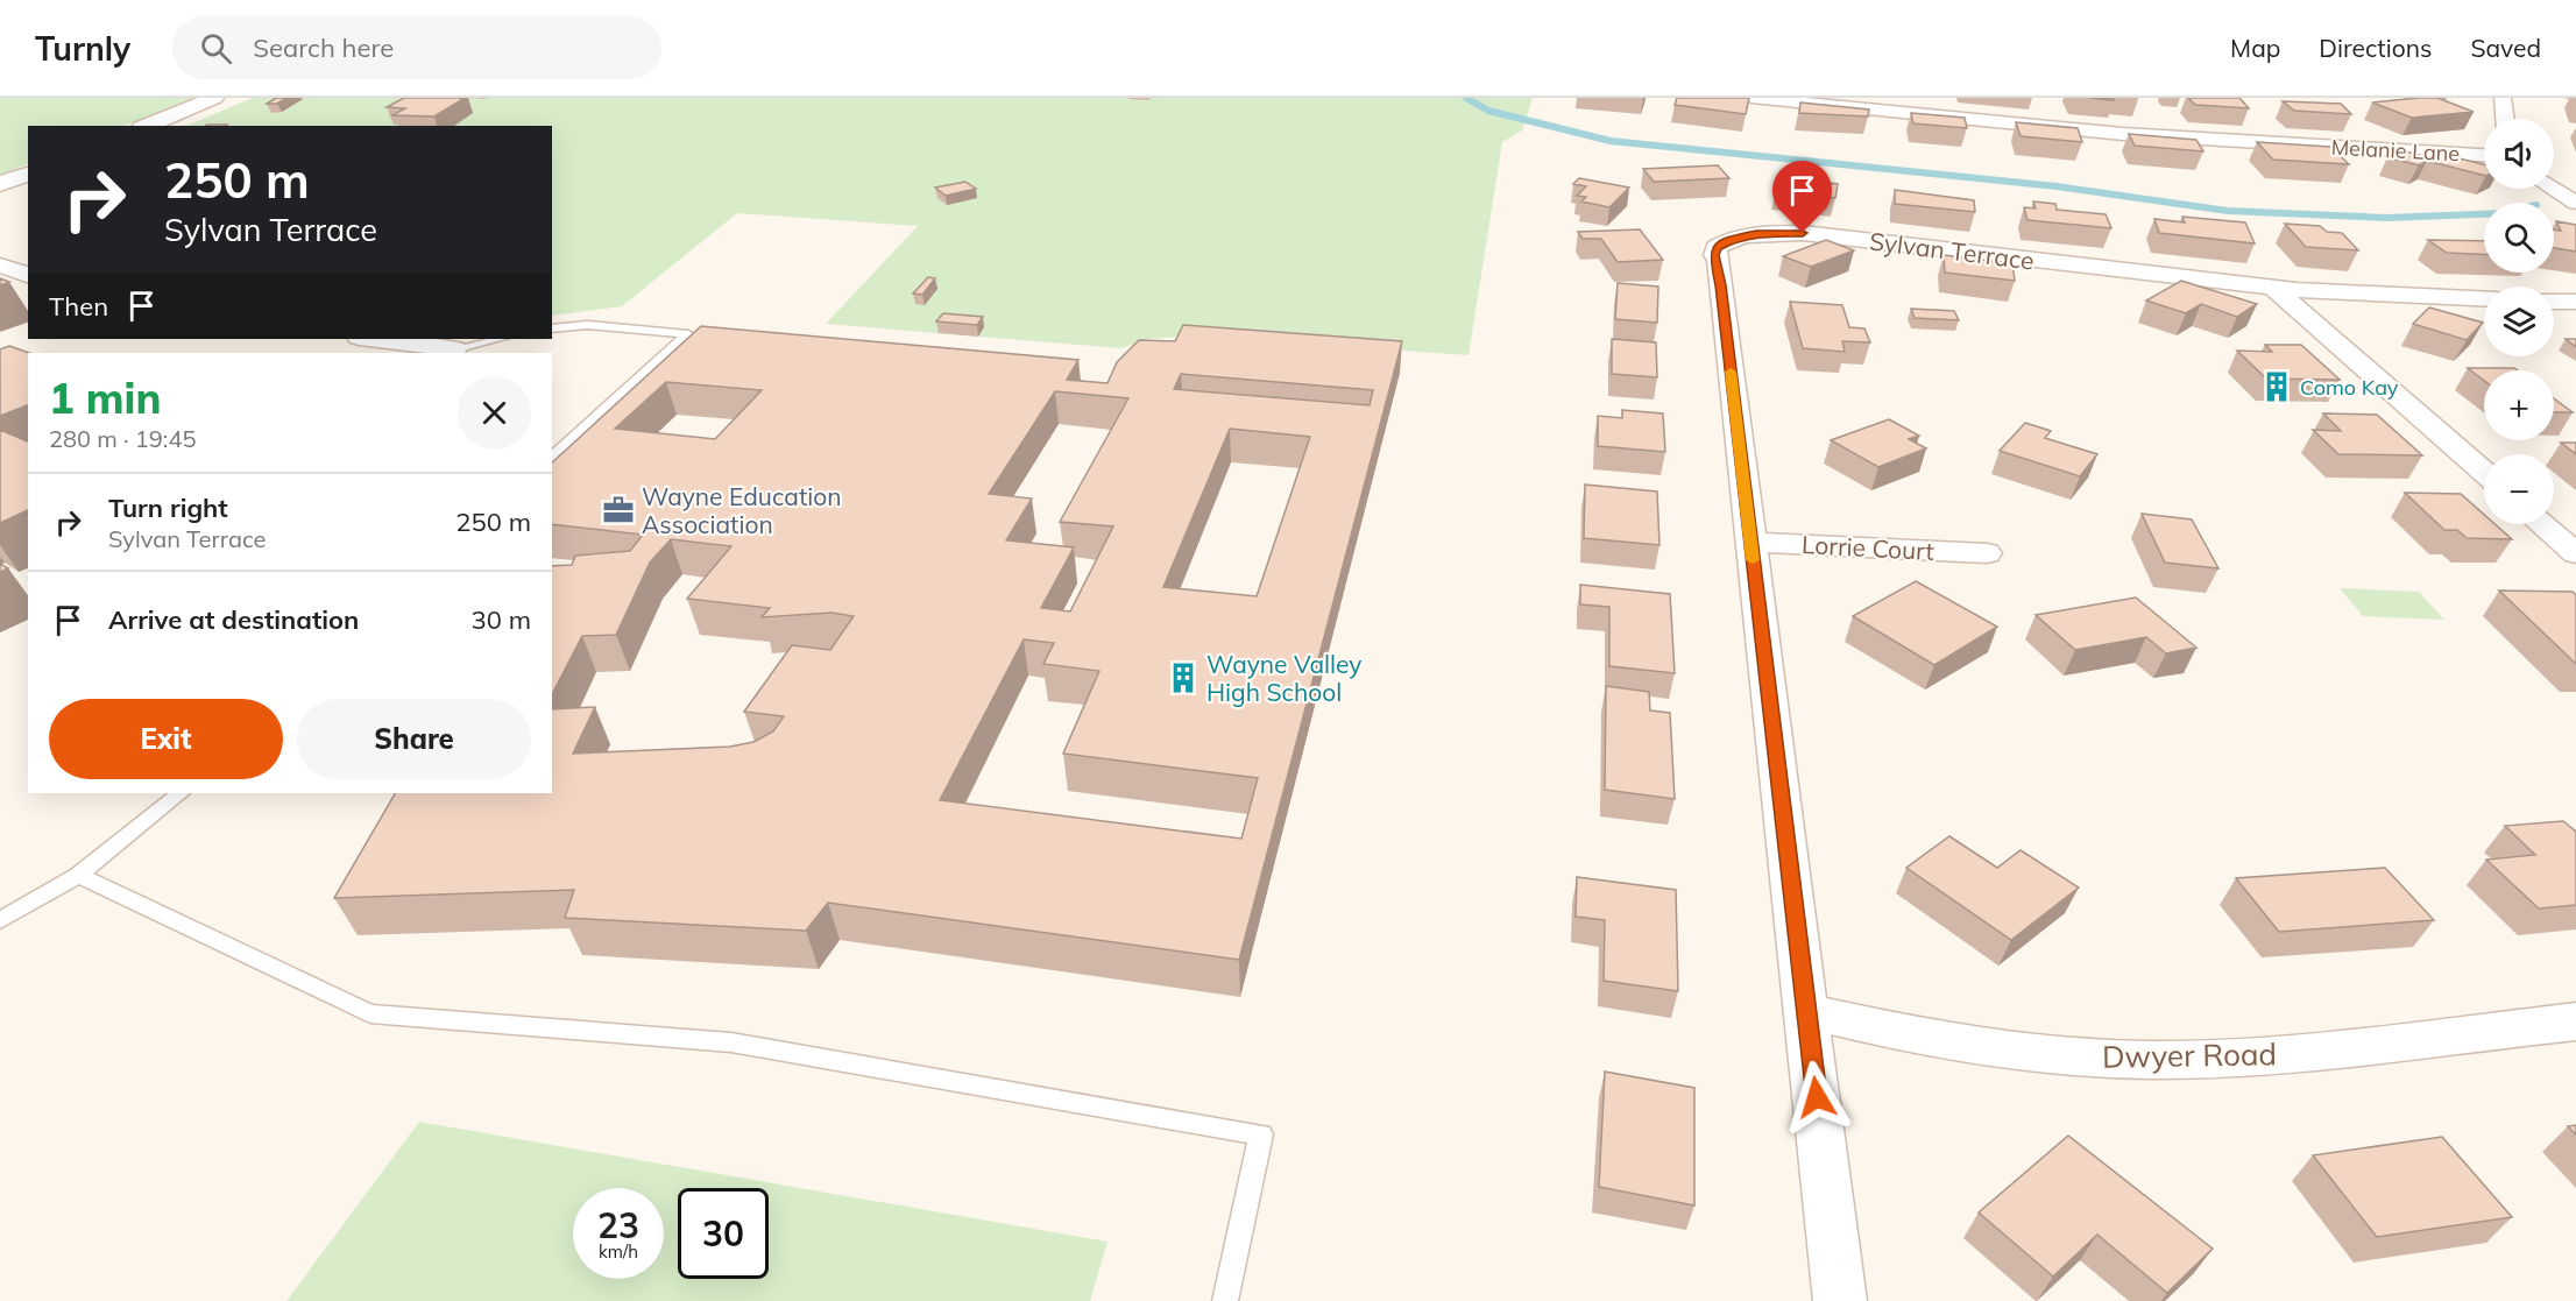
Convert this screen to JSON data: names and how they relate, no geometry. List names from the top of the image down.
{
  "streets": {
    "street": [
      "Melanie Lane",
      "Sylvan Terrace",
      "Lorrie Court",
      "Dwyer Road"
    ]
  },
  "crossings": [
    ["Sylvan Terrace", "Lorrie Court"],
    ["Sylvan Terrace", "Dwyer Road"]
  ],
  "places": {
    "building": ["Como Kay", "Wayne Valley High School"],
    "office": ["Wayne Education Association"]
  },
  "page": {
    "header": "Turnly",
    "search": "Search here",
    "nav": ["Map", "Directions", "Saved"],
    "map_buttons": ["+", "−"],
    "turn": ["250 m", "Sylvan Terrace"],
    "then": "Then",
    "heading": ["1 min", "280 m · 19:45"],
    "list": [
      {
        "name": "Turn right",
        "note": "Sylvan Terrace",
        "value": "250 m"
      },
      {
        "name": "Arrive at destination",
        "value": "30 m"
      }
    ],
    "buttons": ["Exit", "Share"],
    "speed": "23 km/h",
    "limit": "30"
  }
}
